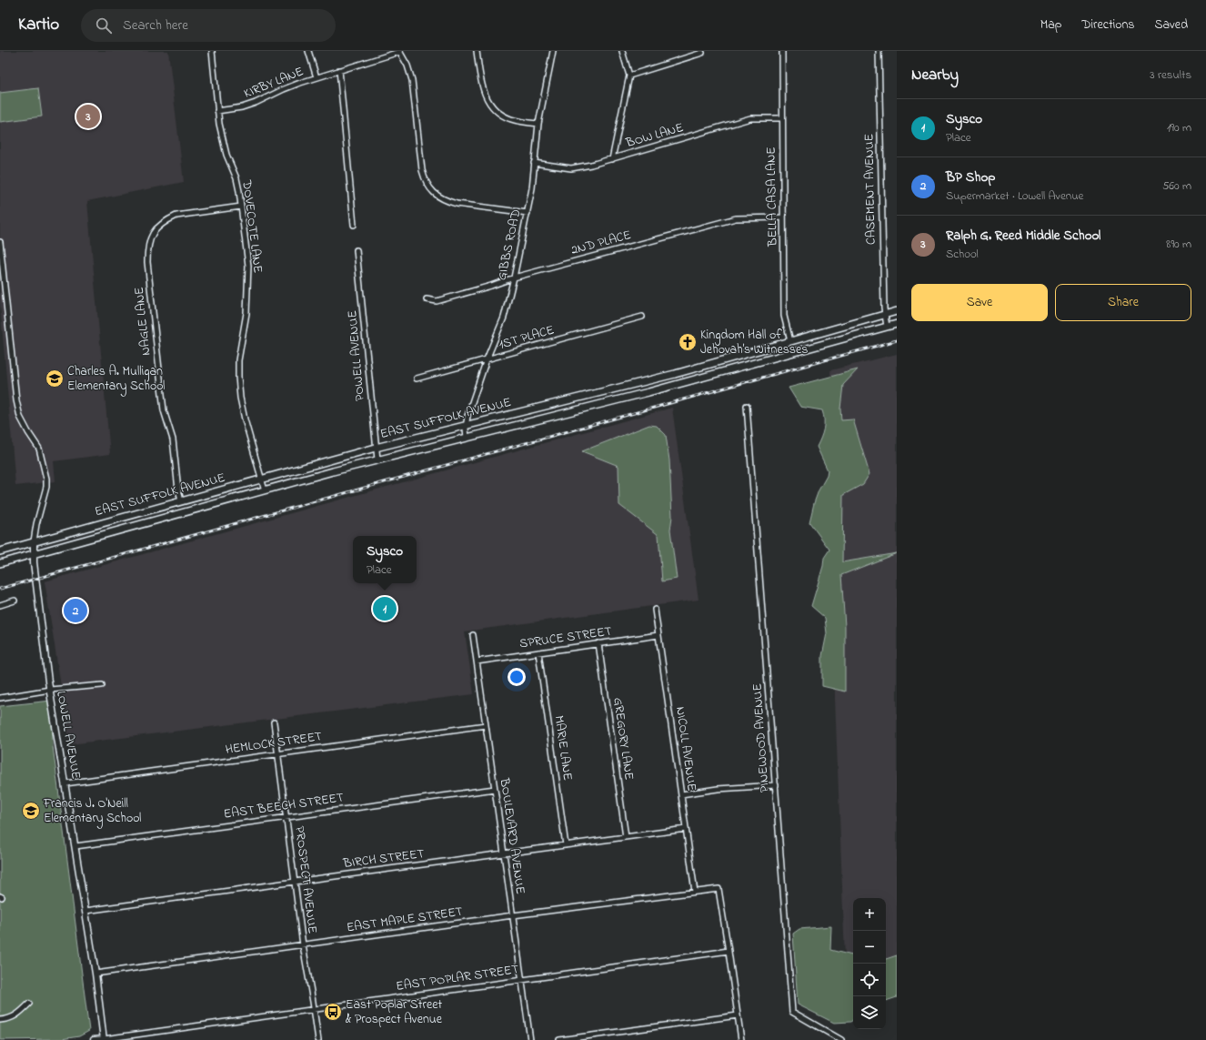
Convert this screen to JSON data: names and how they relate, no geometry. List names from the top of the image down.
{
  "streets": {
    "main road": ["EAST SUFFOLK AVENUE"],
    "street": [
      "KIRBY LANE",
      "BOW LANE",
      "CASEMENT AVENUE",
      "BELLA CASA LANE",
      "DOVECOTE LANE",
      "2ND PLACE",
      "GIBBS ROAD",
      "NAGLE LANE",
      "1ST PLACE",
      "POWELL AVENUE",
      "SPRUCE STREET",
      "LOWELL AVENUE",
      "PINEWOOD AVENUE",
      "GREGORY LANE",
      "HEMLOCK STREET",
      "MARIE LANE",
      "NICOLL AVENUE",
      "EAST BEECH STREET",
      "BOULEVARD AVENUE",
      "BIRCH STREET",
      "PROSPECT AVENUE",
      "EAST MAPLE STREET",
      "EAST POPLAR STREET"
    ]
  },
  "crossings": [
    ["KIRBY LANE", "DOVECOTE LANE"],
    ["BOW LANE", "BELLA CASA LANE"],
    ["BOW LANE", "GIBBS ROAD"],
    ["CASEMENT AVENUE", "EAST SUFFOLK AVENUE"],
    ["BELLA CASA LANE", "2ND PLACE"],
    ["BELLA CASA LANE", "EAST SUFFOLK AVENUE"],
    ["DOVECOTE LANE", "NAGLE LANE"],
    ["DOVECOTE LANE", "EAST SUFFOLK AVENUE"],
    ["2ND PLACE", "GIBBS ROAD"],
    ["GIBBS ROAD", "1ST PLACE"],
    ["GIBBS ROAD", "EAST SUFFOLK AVENUE"],
    ["NAGLE LANE", "EAST SUFFOLK AVENUE"],
    ["POWELL AVENUE", "EAST SUFFOLK AVENUE"],
    ["EAST SUFFOLK AVENUE", "LOWELL AVENUE"],
    ["SPRUCE STREET", "GREGORY LANE"],
    ["SPRUCE STREET", "MARIE LANE"],
    ["SPRUCE STREET", "NICOLL AVENUE"],
    ["SPRUCE STREET", "BOULEVARD AVENUE"],
    ["LOWELL AVENUE", "HEMLOCK STREET"],
    ["LOWELL AVENUE", "EAST BEECH STREET"],
    ["LOWELL AVENUE", "BIRCH STREET"],
    ["LOWELL AVENUE", "EAST MAPLE STREET"],
    ["LOWELL AVENUE", "EAST POPLAR STREET"],
    ["GREGORY LANE", "BIRCH STREET"],
    ["HEMLOCK STREET", "BOULEVARD AVENUE"],
    ["HEMLOCK STREET", "PROSPECT AVENUE"],
    ["MARIE LANE", "BIRCH STREET"],
    ["NICOLL AVENUE", "BIRCH STREET"],
    ["NICOLL AVENUE", "EAST MAPLE STREET"],
    ["EAST BEECH STREET", "BOULEVARD AVENUE"],
    ["EAST BEECH STREET", "PROSPECT AVENUE"],
    ["BOULEVARD AVENUE", "BIRCH STREET"],
    ["BOULEVARD AVENUE", "EAST MAPLE STREET"],
    ["BOULEVARD AVENUE", "EAST POPLAR STREET"],
    ["BIRCH STREET", "PROSPECT AVENUE"],
    ["PROSPECT AVENUE", "EAST MAPLE STREET"],
    ["PROSPECT AVENUE", "EAST POPLAR STREET"],
    ["EAST MAPLE STREET", "EAST POPLAR STREET"]
  ],
  "places": {
    "church": ["Kingdom Hall of Jehovah’s Witnesses"],
    "school or university": ["Charles A. Mulligan Elementary School", "Francis J. O'Neill Elementary School"],
    "bus stop": ["East Poplar Street & Prospect Avenue"]
  },
  "page": {
    "header": "Kartio",
    "search": "Search here",
    "nav": ["Map", "Directions", "Saved"],
    "heading": ["Nearby", "3 results"],
    "list": [
      {
        "mark": "1",
        "name": "Sysco",
        "note": "Place",
        "value": "190 m"
      },
      {
        "mark": "2",
        "name": "BP Shop",
        "note": "Supermarket · Lowell Avenue",
        "value": "560 m"
      },
      {
        "mark": "3",
        "name": "Ralph G. Reed Middle School",
        "note": "School",
        "value": "890 m"
      }
    ],
    "pins": ["3", "1", "2"],
    "buttons": ["Save", "Share"],
    "popup": ["Sysco", "Place"],
    "map_buttons": ["+", "−"]
  }
}
